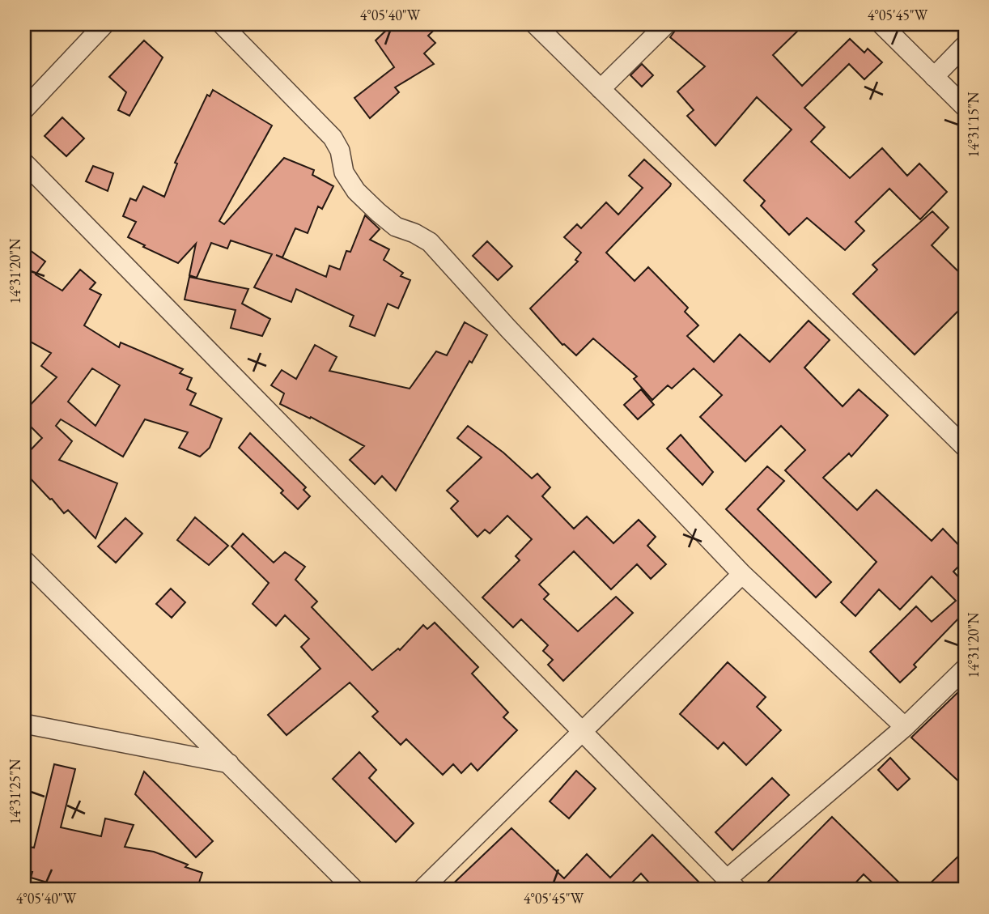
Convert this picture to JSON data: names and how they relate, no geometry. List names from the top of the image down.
{
  "coordinates": [
    "4°05'40\"W",
    "4°05'45\"W",
    "14°31'15\"N",
    "14°31'20\"N",
    "14°31'25\"N"
  ]
}
